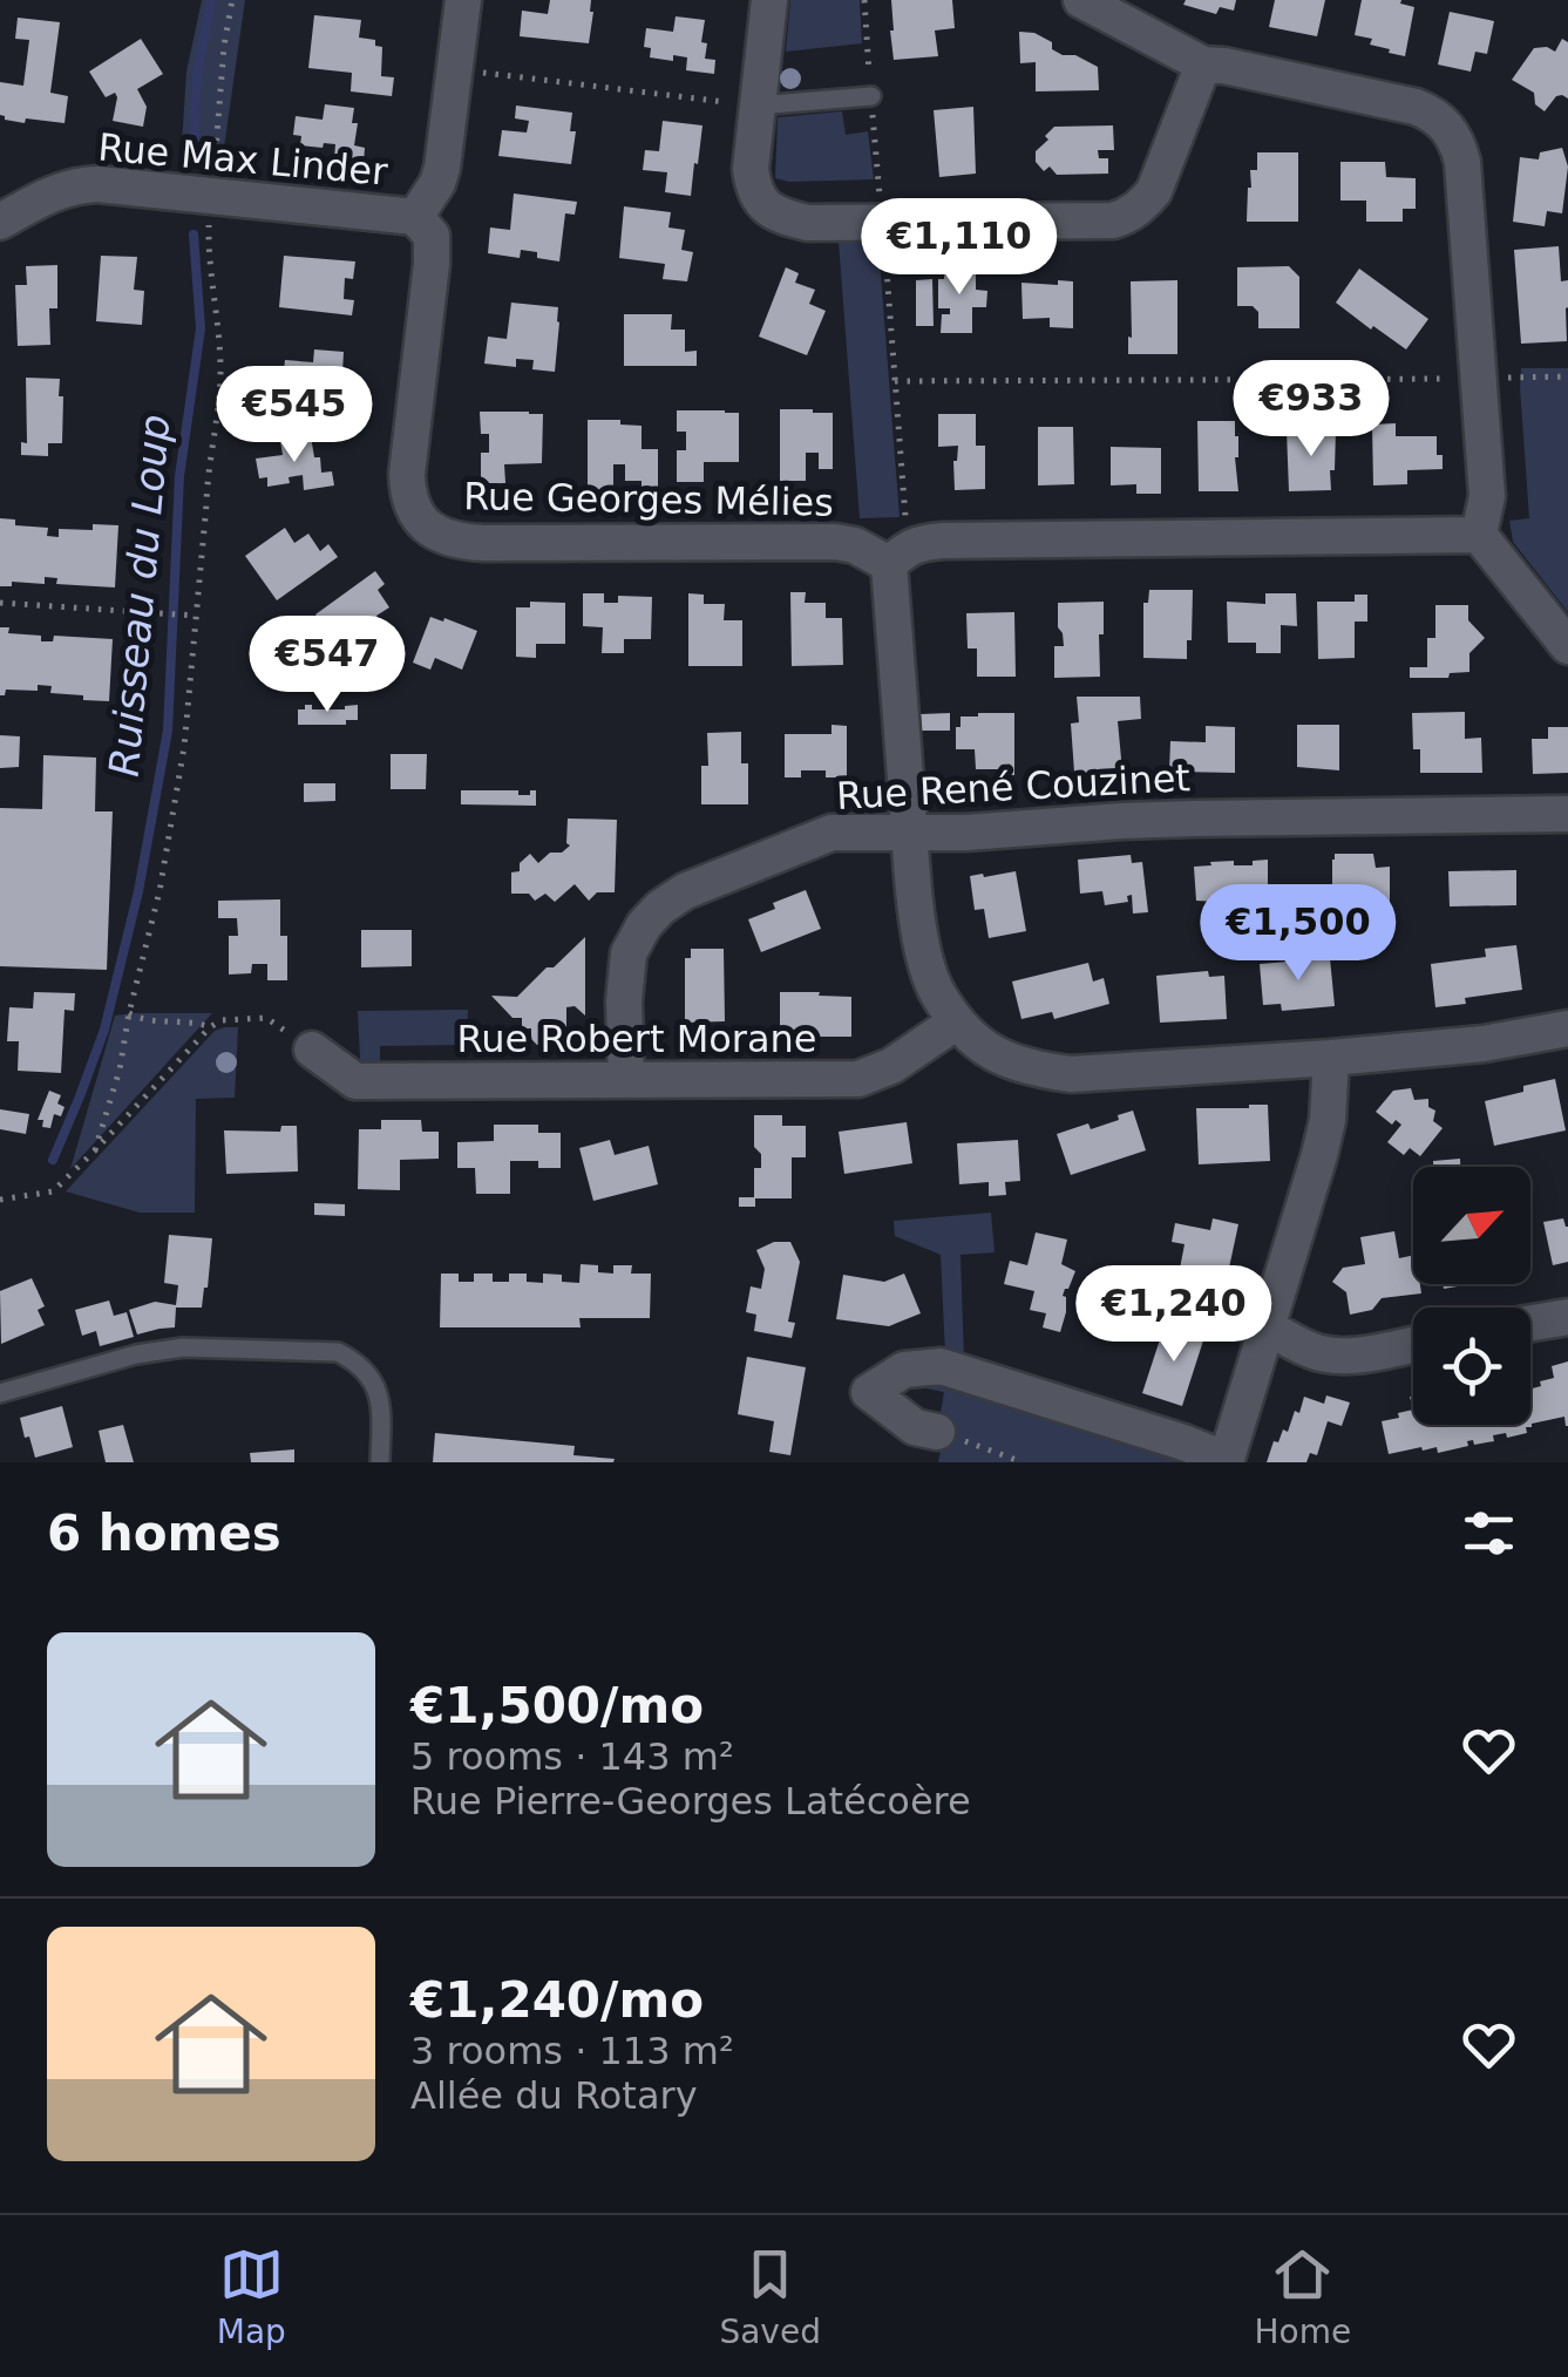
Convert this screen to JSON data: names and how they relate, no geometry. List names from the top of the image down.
{
  "streets": {
    "street": [
      "Rue Max Linder",
      "Rue Georges Mélies",
      "Rue René Couzinet",
      "Rue Robert Morane"
    ]
  },
  "crossings": [
    ["Rue Max Linder", "Rue Georges Mélies"],
    ["Rue René Couzinet", "Rue Robert Morane"]
  ],
  "water": ["Ruisseau du Loup"],
  "north": "top right",
  "page": {
    "price": [
      "€1,110",
      "€933",
      "€545",
      "€547",
      "€1,500",
      "€1,240"
    ],
    "heading": "6 homes",
    "list": [
      {
        "name": "€1,500/mo",
        "note": "5 rooms · 143 m² · Rue Pierre-Georges Latécoère"
      },
      {
        "name": "€1,240/mo",
        "note": "3 rooms · 113 m² · Allée du Rotary"
      }
    ],
    "tabs": ["Map", "Saved", "Home"]
  }
}
